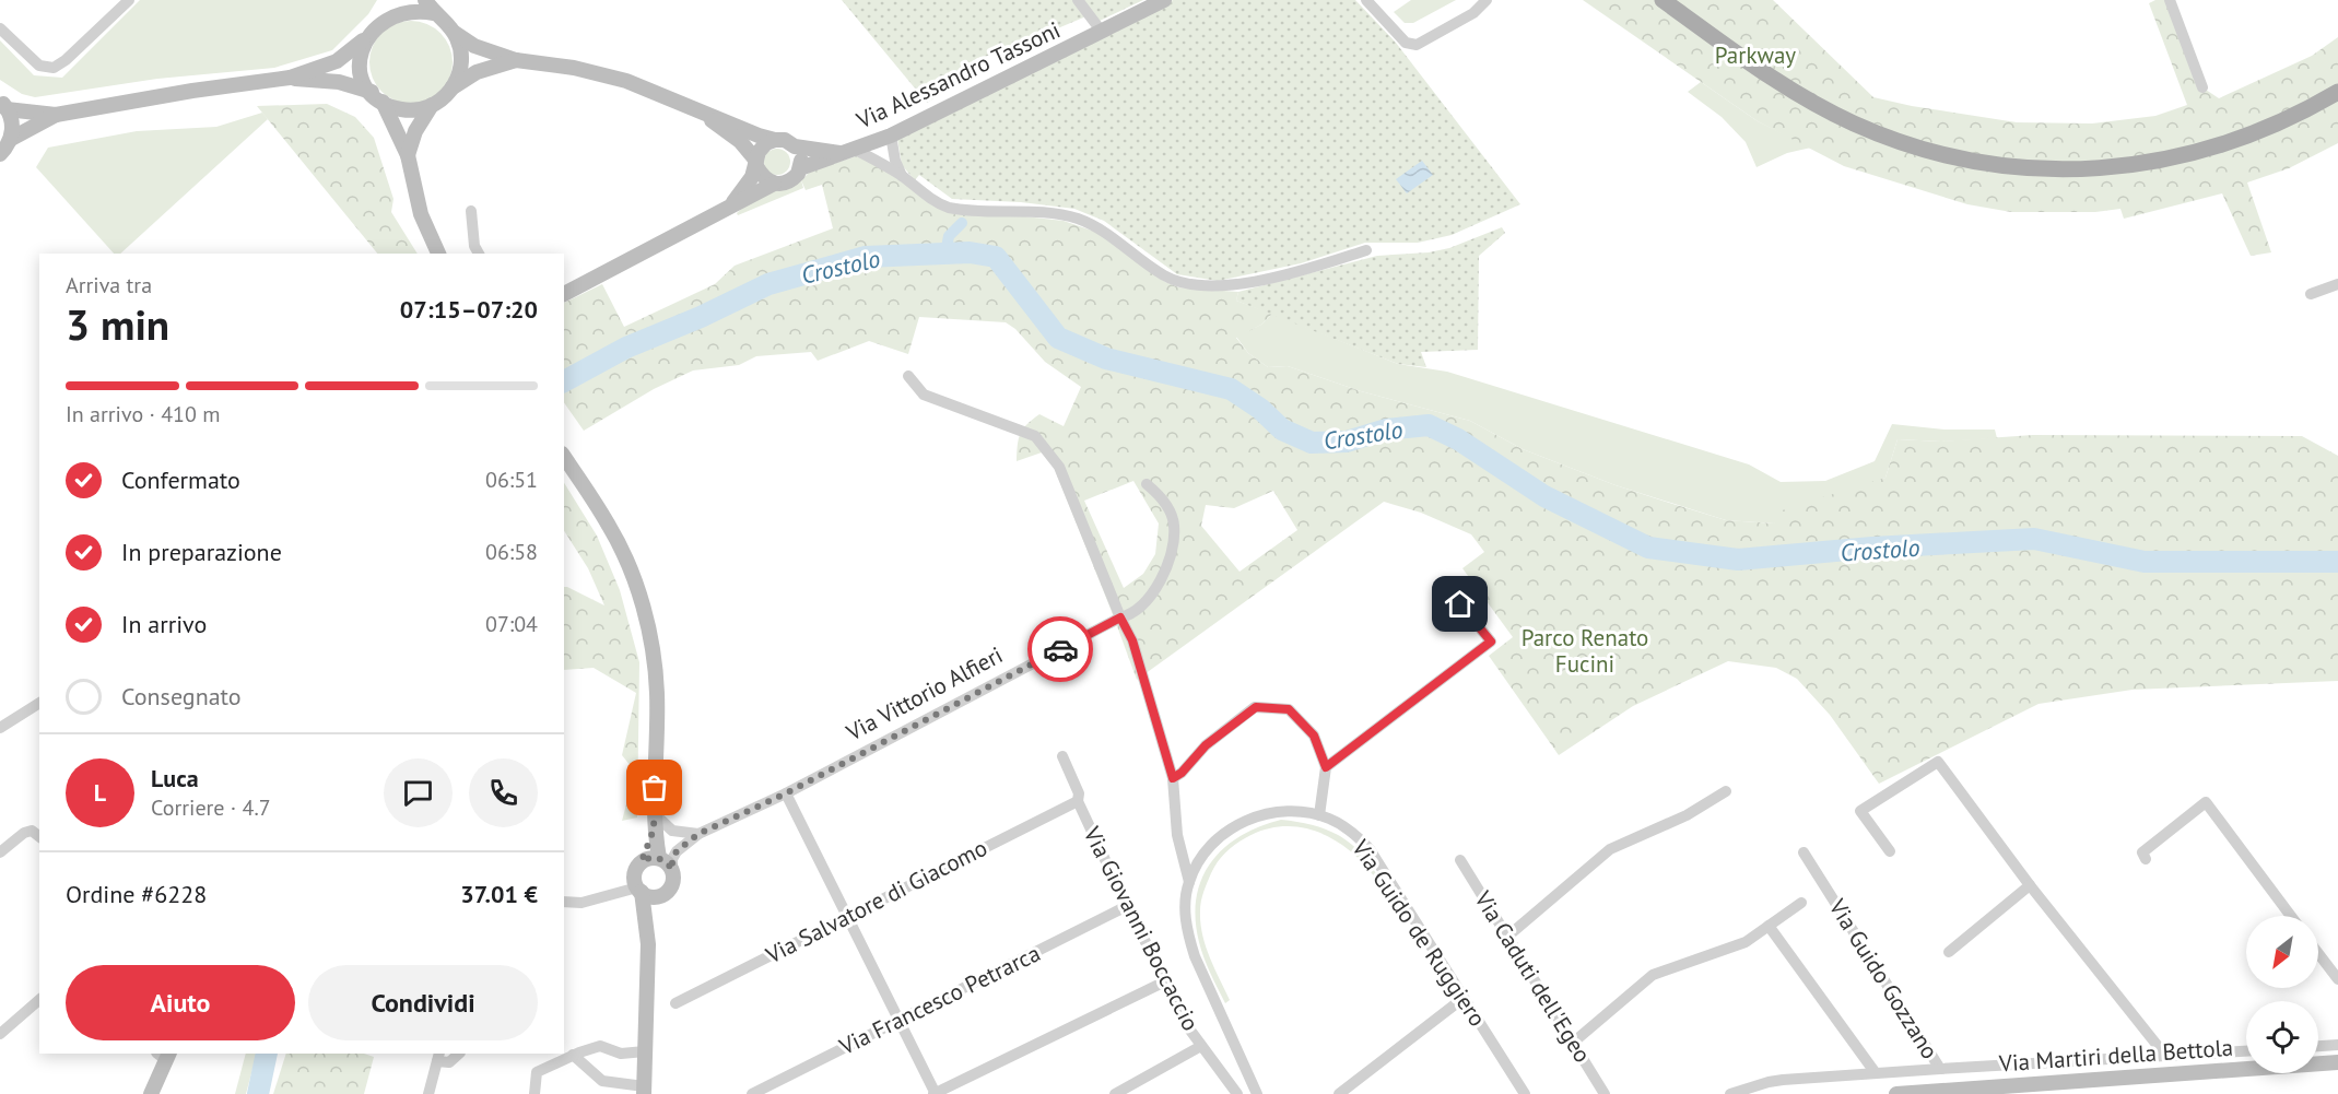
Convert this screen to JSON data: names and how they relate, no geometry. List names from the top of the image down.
{
  "streets": {
    "street": [
      "Via Alessandro Tassoni",
      "Via Vittorio Alfieri",
      "Via Salvatore di Giacomo",
      "Via Giovanni Boccaccio",
      "Via Guido de Ruggiero",
      "Via Caduti dell'Egeo",
      "Via Guido Gozzano",
      "Via Francesco Petrarca",
      "Via Martiri della Bettola"
    ]
  },
  "crossings": [
    ["Via Salvatore di Giacomo", "Via Giovanni Boccaccio"],
    ["Via Giovanni Boccaccio", "Via Francesco Petrarca"]
  ],
  "water": ["Crostolo"],
  "parks": ["Parkway", "Parco Renato Fucini"],
  "north": "bottom left",
  "page": {
    "heading": ["3 min", "Arriva tra", "07:15–07:20"],
    "panel": [
      "Luca",
      "Corriere · 4.7",
      "Ordine #6228",
      "37.01 €"
    ],
    "bar": "In arrivo · 410 m",
    "list": [
      ["Confermato", "06:51"],
      ["In preparazione", "06:58"],
      ["In arrivo", "07:04"],
      "Consegnato"
    ],
    "round": "L",
    "buttons": ["Aiuto", "Condividi"]
  }
}
